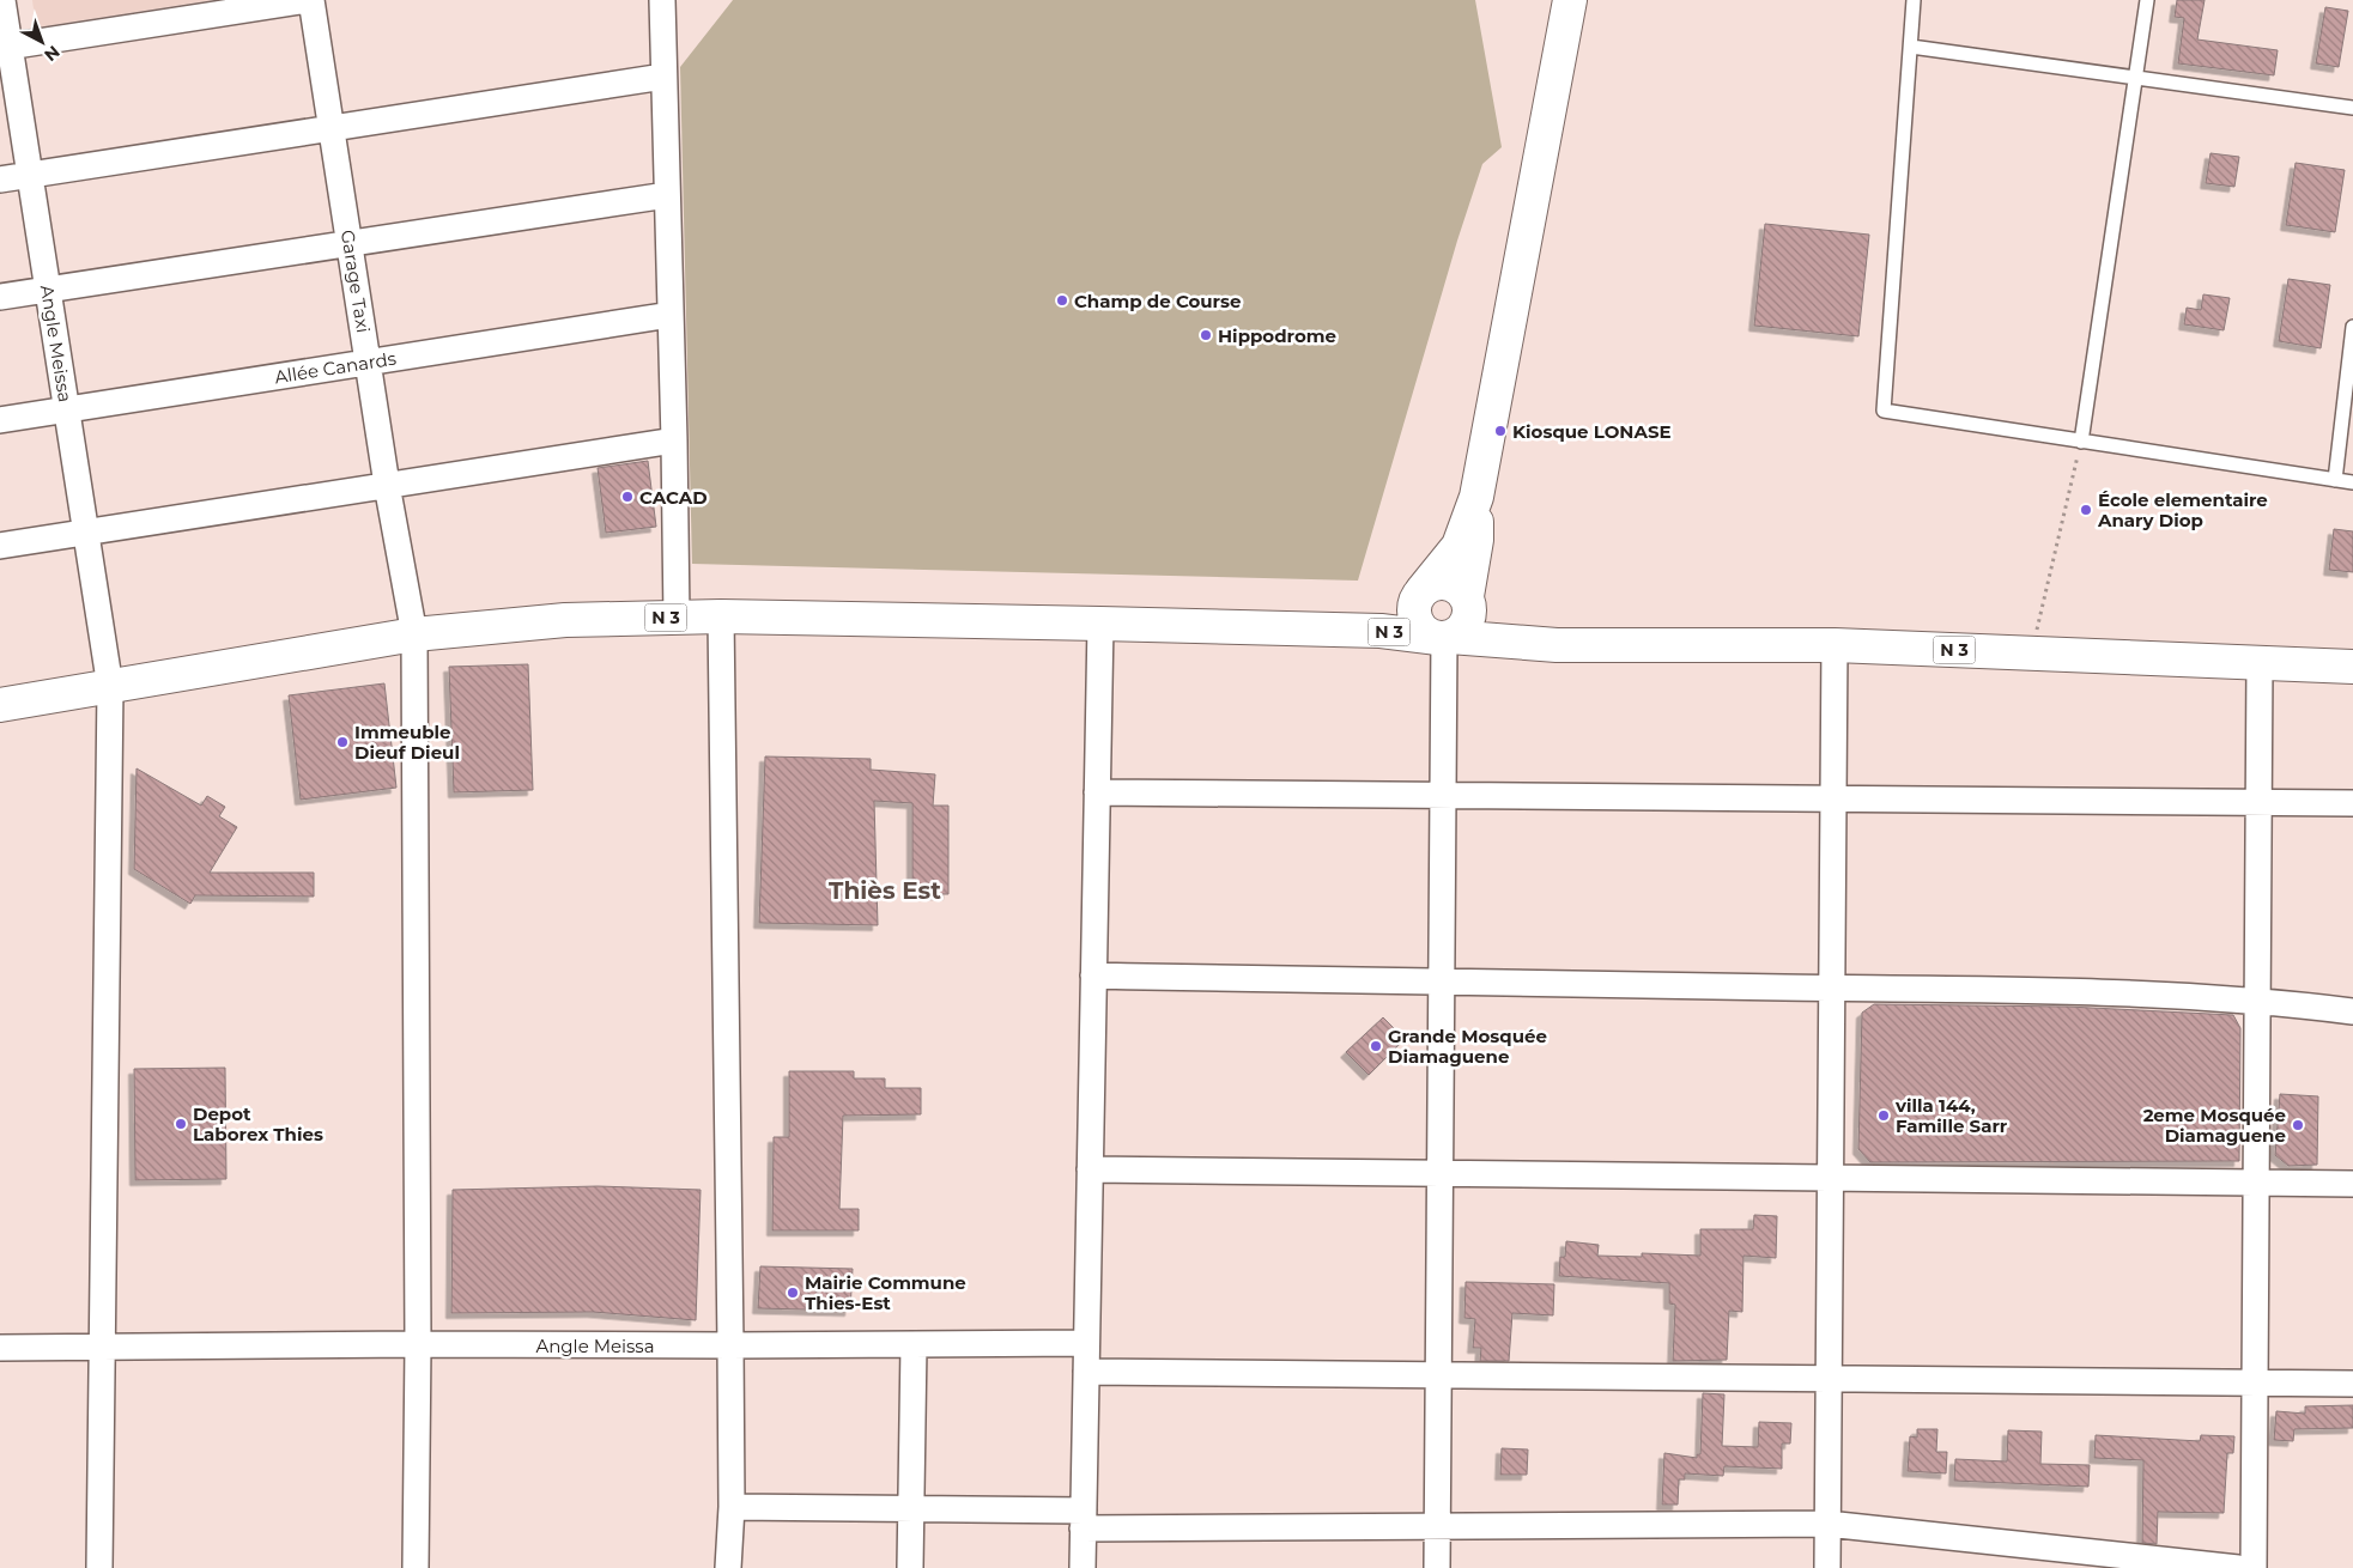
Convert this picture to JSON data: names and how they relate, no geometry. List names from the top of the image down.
{
  "streets": {
    "main road": ["N 3"],
    "street": ["Garage Taxi", "Angle Meissa", "Allée Canards"]
  },
  "crossings": [
    ["Garage Taxi", "Angle Meissa"],
    ["Garage Taxi", "Allée Canards"],
    ["Garage Taxi", "N 3"],
    ["Angle Meissa", "Allée Canards"],
    ["Angle Meissa", "N 3"]
  ],
  "districts": ["Thiès Est"],
  "places": [
    "Champ de Course",
    "Hippodrome",
    "Kiosque LONASE",
    "CACAD",
    "École elementaire Anary Diop",
    "Immeuble Dieuf Dieul",
    "Grande Mosquée Diamaguene",
    "villa 144, Famille Sarr",
    "Depot Laborex Thies",
    "2eme Mosquée Diamaguene",
    "Mairie Commune Thies-Est"
  ],
  "north": "bottom right"
}
